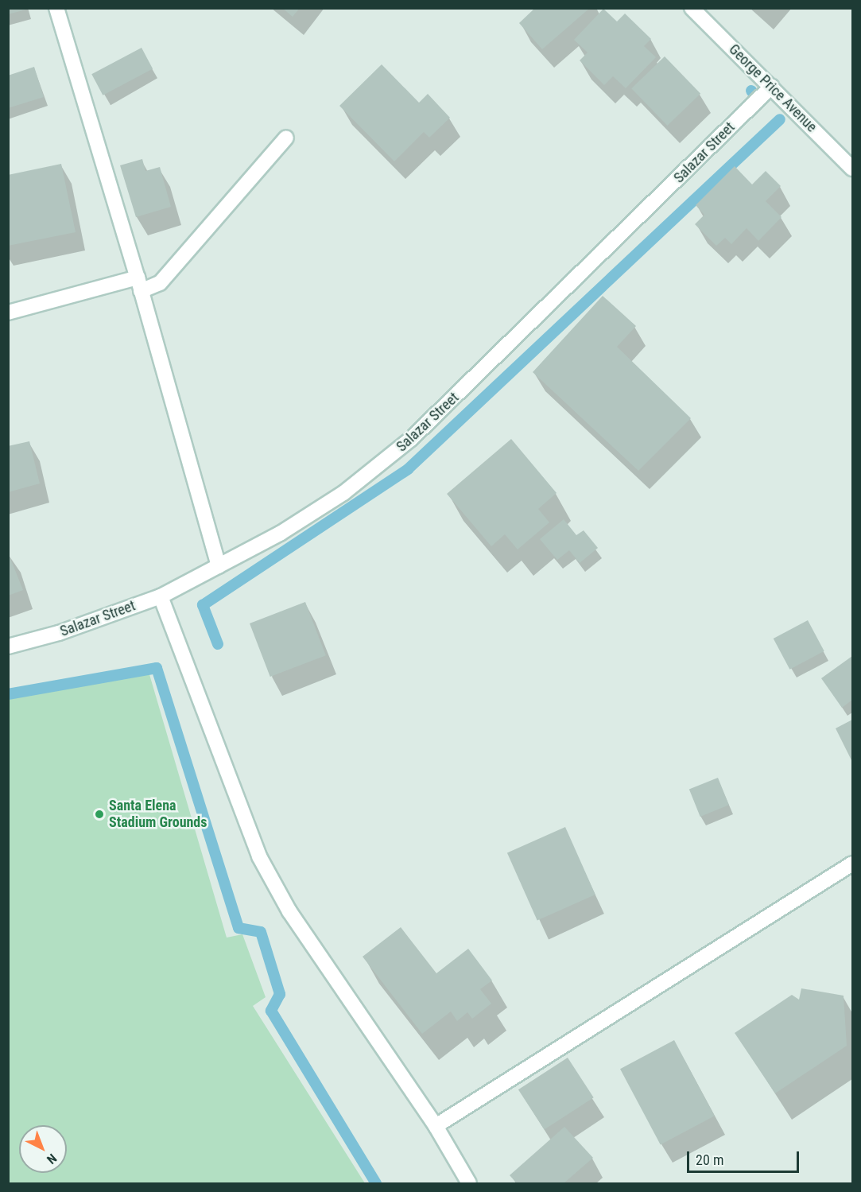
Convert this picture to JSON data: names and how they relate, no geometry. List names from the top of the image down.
{
  "streets": {
    "street": ["George Price Avenue", "Salazar Street"]
  },
  "crossings": [
    ["George Price Avenue", "Salazar Street"]
  ],
  "places": ["Santa Elena Stadium Grounds"],
  "scale_bar": "20 m",
  "north": "bottom right"
}
